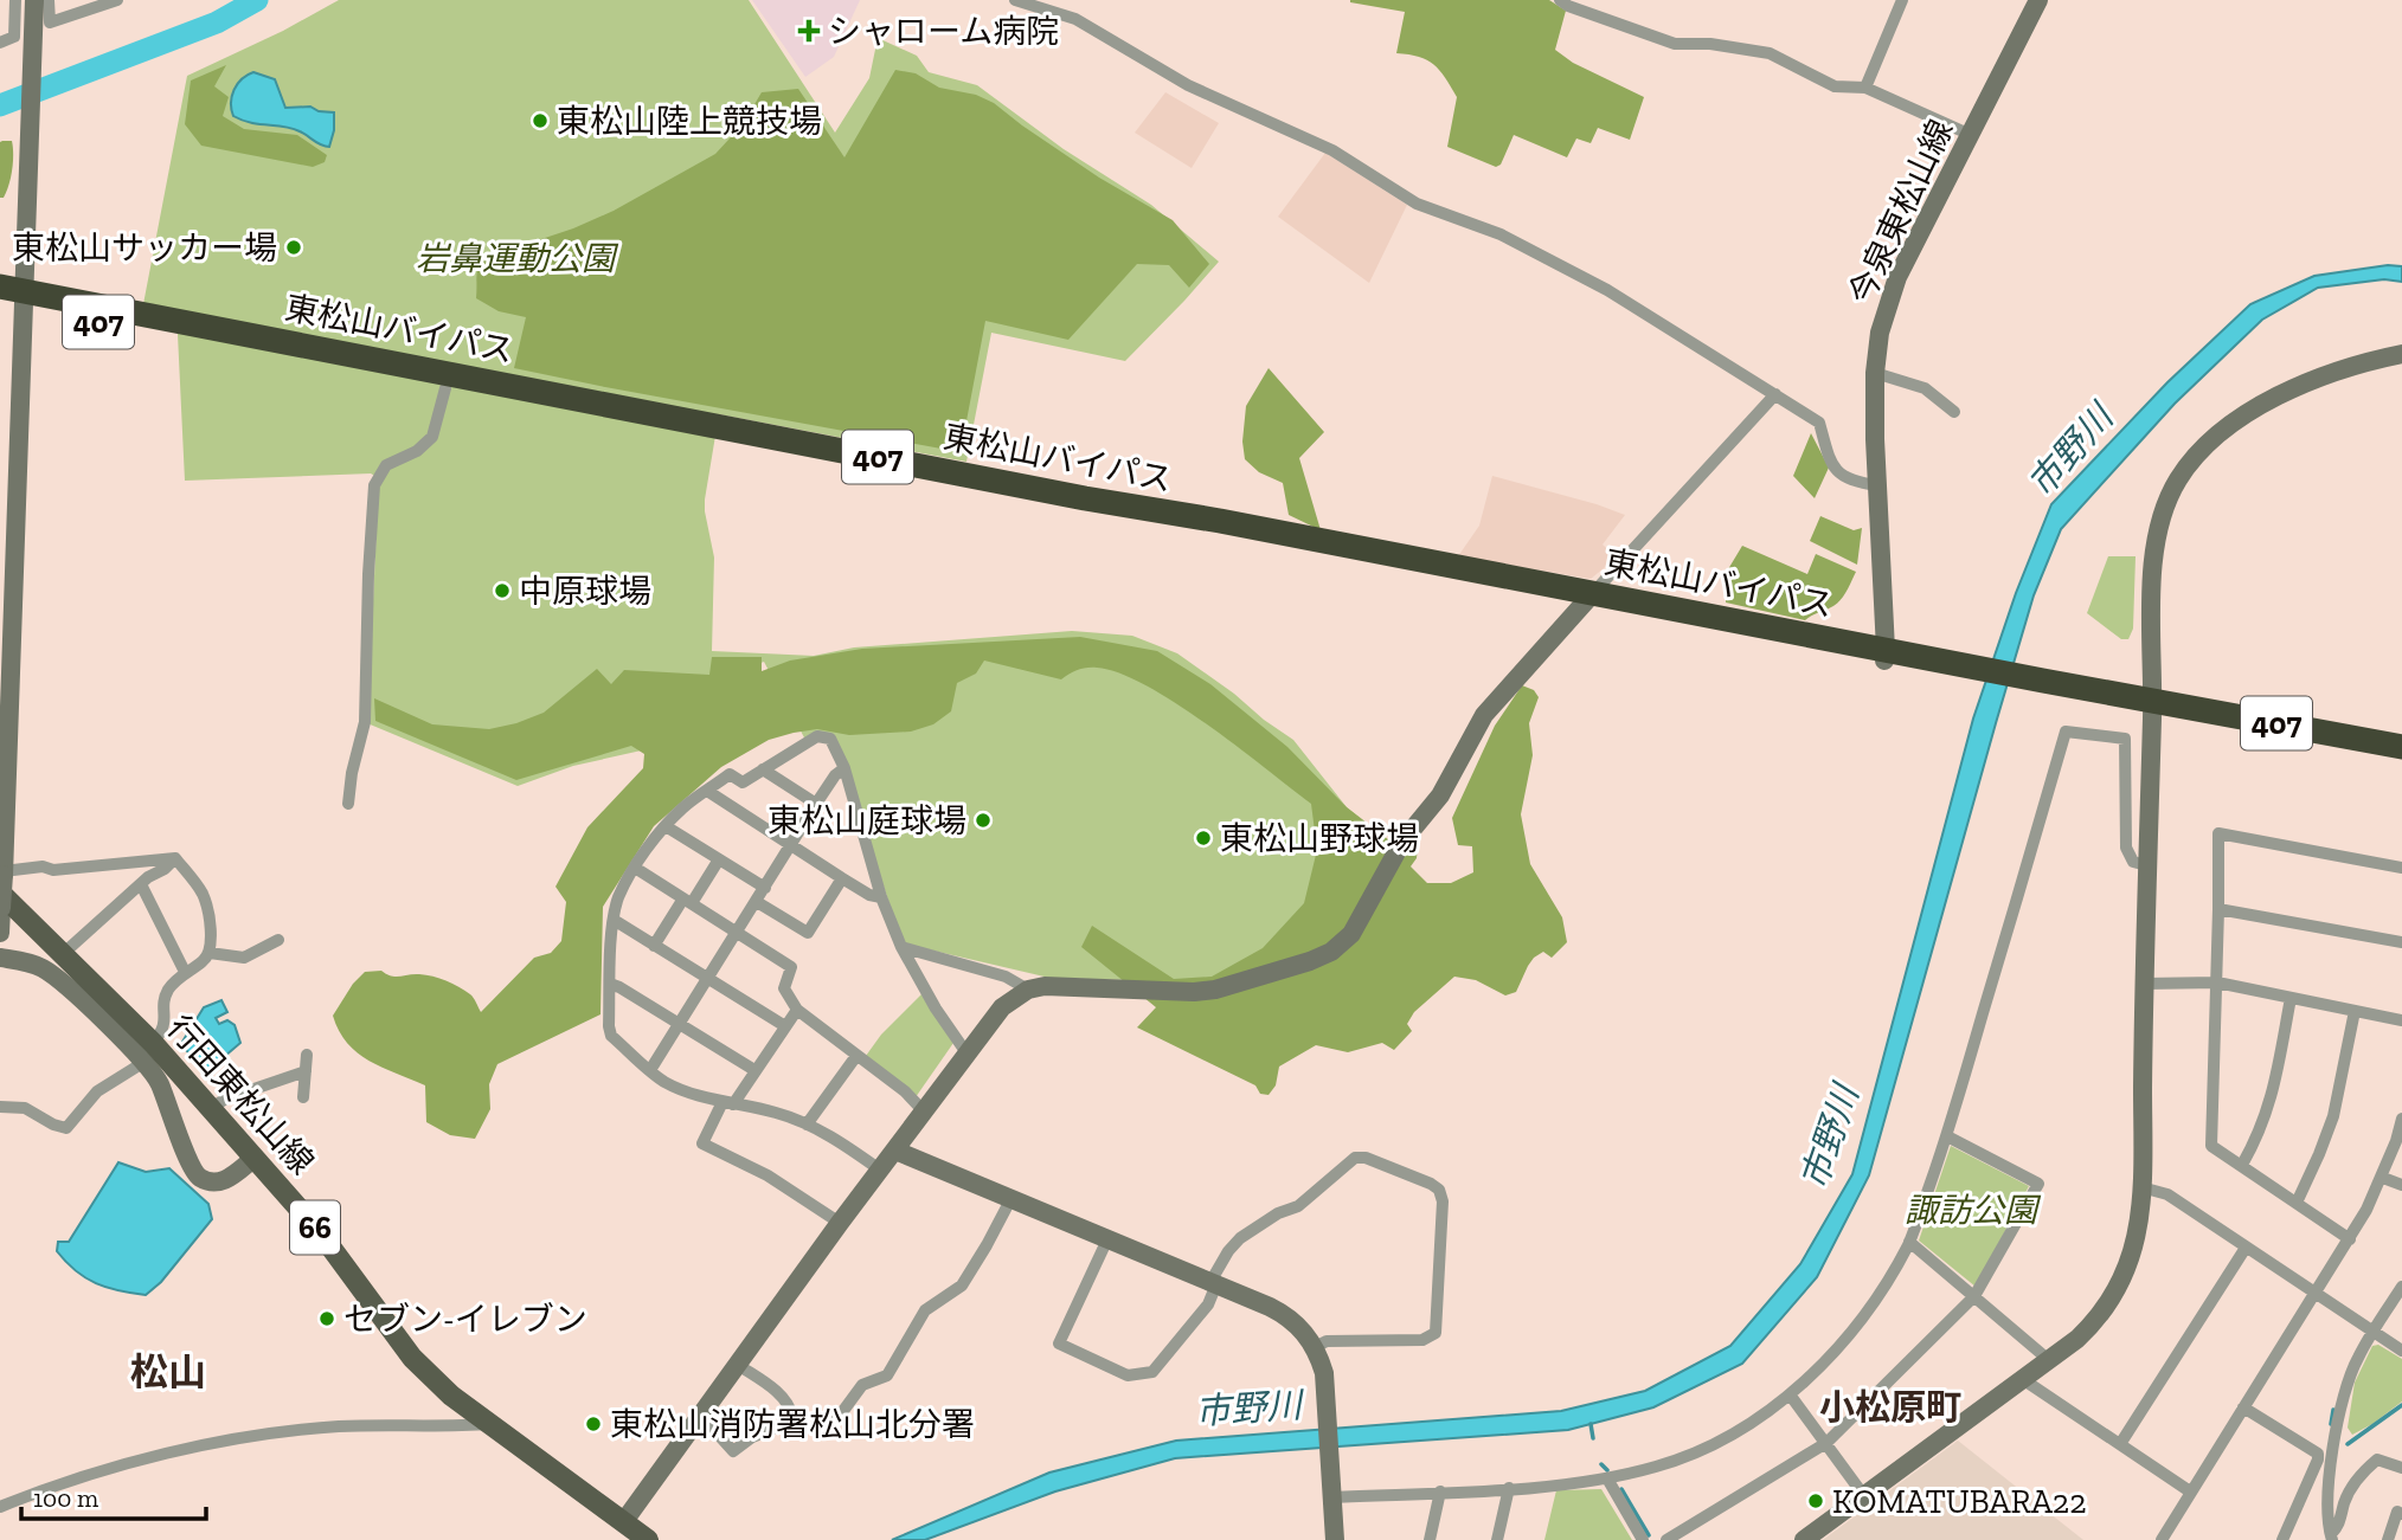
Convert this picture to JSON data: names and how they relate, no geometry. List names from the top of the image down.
{
  "streets": {
    "highway": ["407", "東松山バイパス"],
    "main road": ["行田東松山線", "66"],
    "street": ["今泉東松山線"]
  },
  "crossings": [
    ["今泉東松山線", "東松山バイパス"],
    ["407", "東松山バイパス"]
  ],
  "districts": ["松山", "小松原町"],
  "water": ["市野川"],
  "parks": ["岩鼻運動公園", "諏訪公園"],
  "places": {
    "health": ["シャローム病院"],
    "other": [
      "東松山陸上競技場",
      "東松山サッカー場",
      "中原球場",
      "東松山庭球場",
      "東松山野球場",
      "セブン-イレブン",
      "東松山消防署松山北分署",
      "KOMATUBARA22"
    ]
  },
  "scale_bar": "100 m"
}
